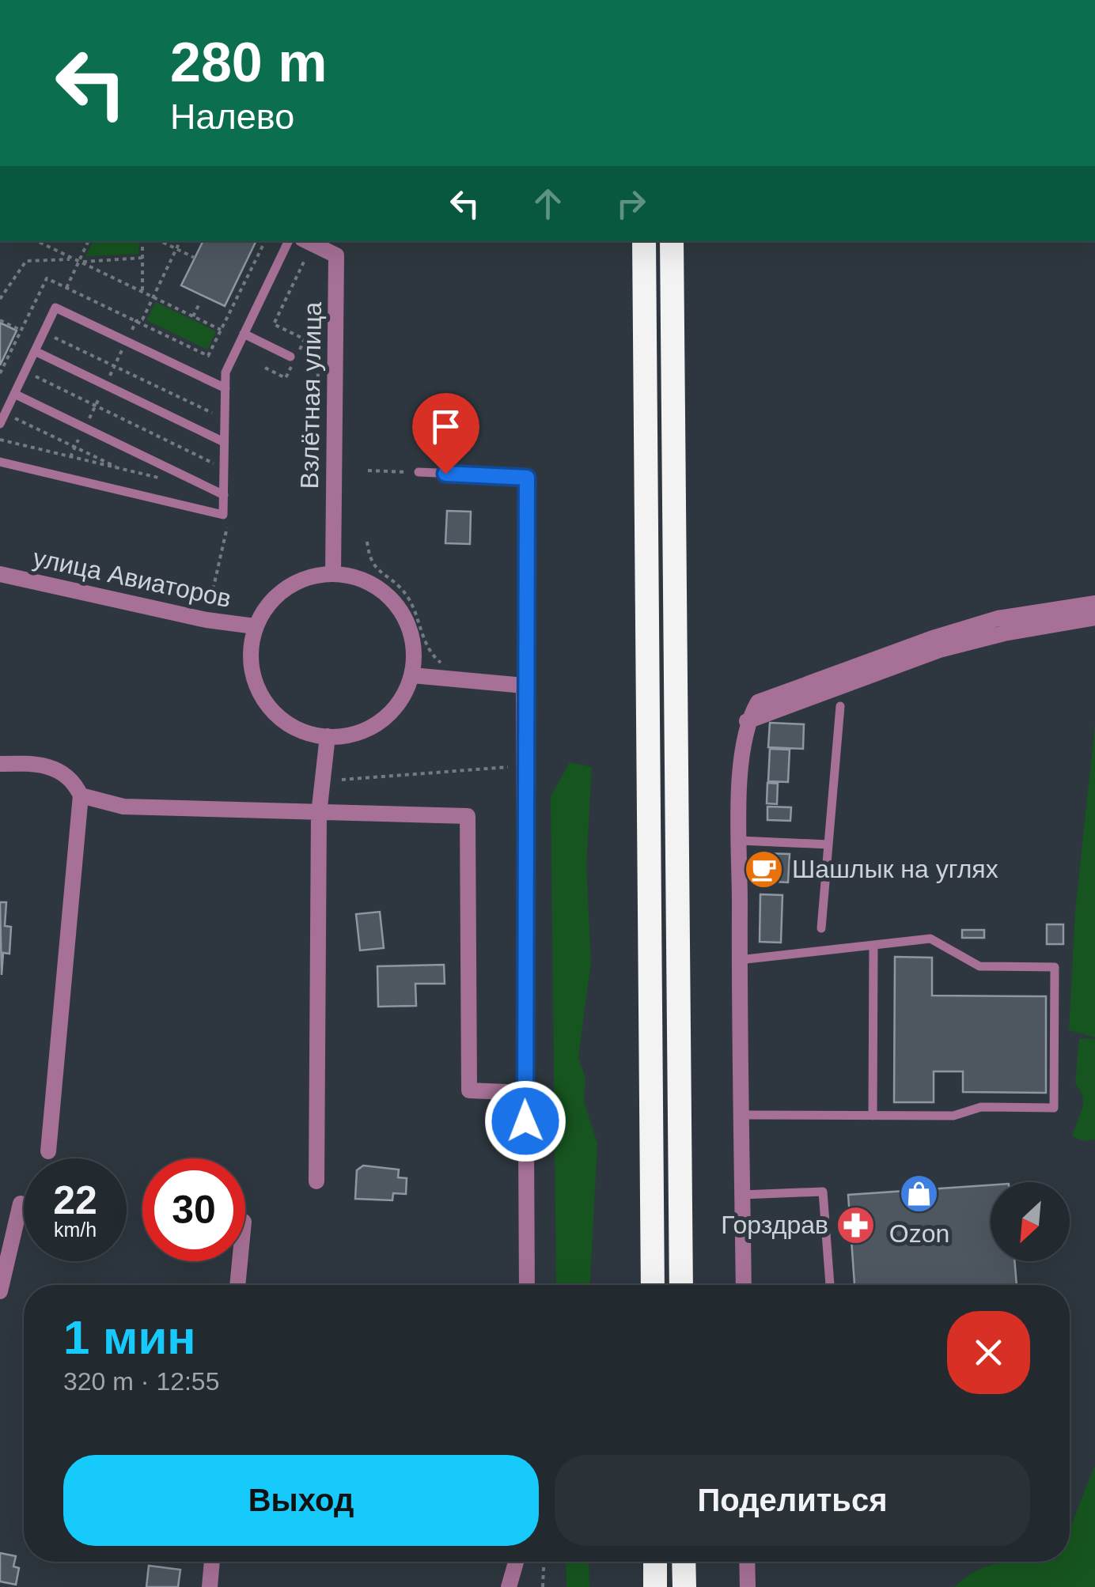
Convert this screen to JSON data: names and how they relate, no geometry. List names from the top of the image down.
{
  "streets": {
    "street": ["Взлётная улица", "улица Авиаторов"]
  },
  "crossings": [
    ["Взлётная улица", "улица Авиаторов"]
  ],
  "places": {
    "cafe": ["Шашлык на углях"],
    "shop": ["Ozon"],
    "pharmacy": ["Горздрав"]
  },
  "north": "bottom left",
  "page": {
    "turn": ["280 m", "Налево"],
    "speed": "22 km/h",
    "limit": "30",
    "heading": ["1 мин", "320 m · 12:55"],
    "buttons": ["Выход", "Поделиться"]
  }
}
